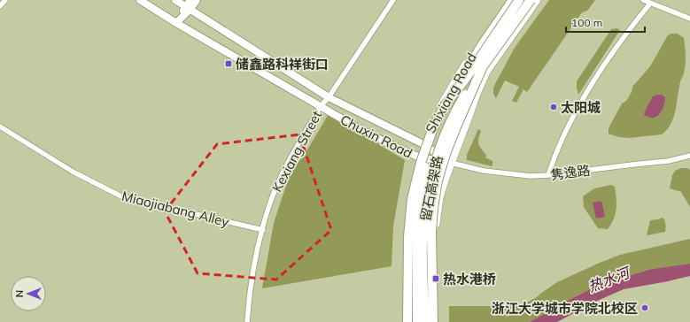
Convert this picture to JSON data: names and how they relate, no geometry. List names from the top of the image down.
{
  "streets": {
    "highway": ["留石高架路"],
    "main road": ["Shixiang Road"],
    "street": [
      "Chuxin Road",
      "Kexiang Street",
      "隽逸路",
      "Miaojiabang Alley"
    ]
  },
  "crossings": [
    ["Shixiang Road", "Chuxin Road"],
    ["Shixiang Road", "隽逸路"],
    ["Shixiang Road", "留石高架路"],
    ["Chuxin Road", "Kexiang Street"],
    ["Chuxin Road", "隽逸路"],
    ["Kexiang Street", "Miaojiabang Alley"]
  ],
  "water": ["热水河"],
  "places": {
    "transit": ["储鑫路科祥街口", "热水港桥"],
    "other": ["太阳城", "浙江大学城市学院北校区"]
  },
  "scale_bar": "100 m",
  "north": "left"
}
